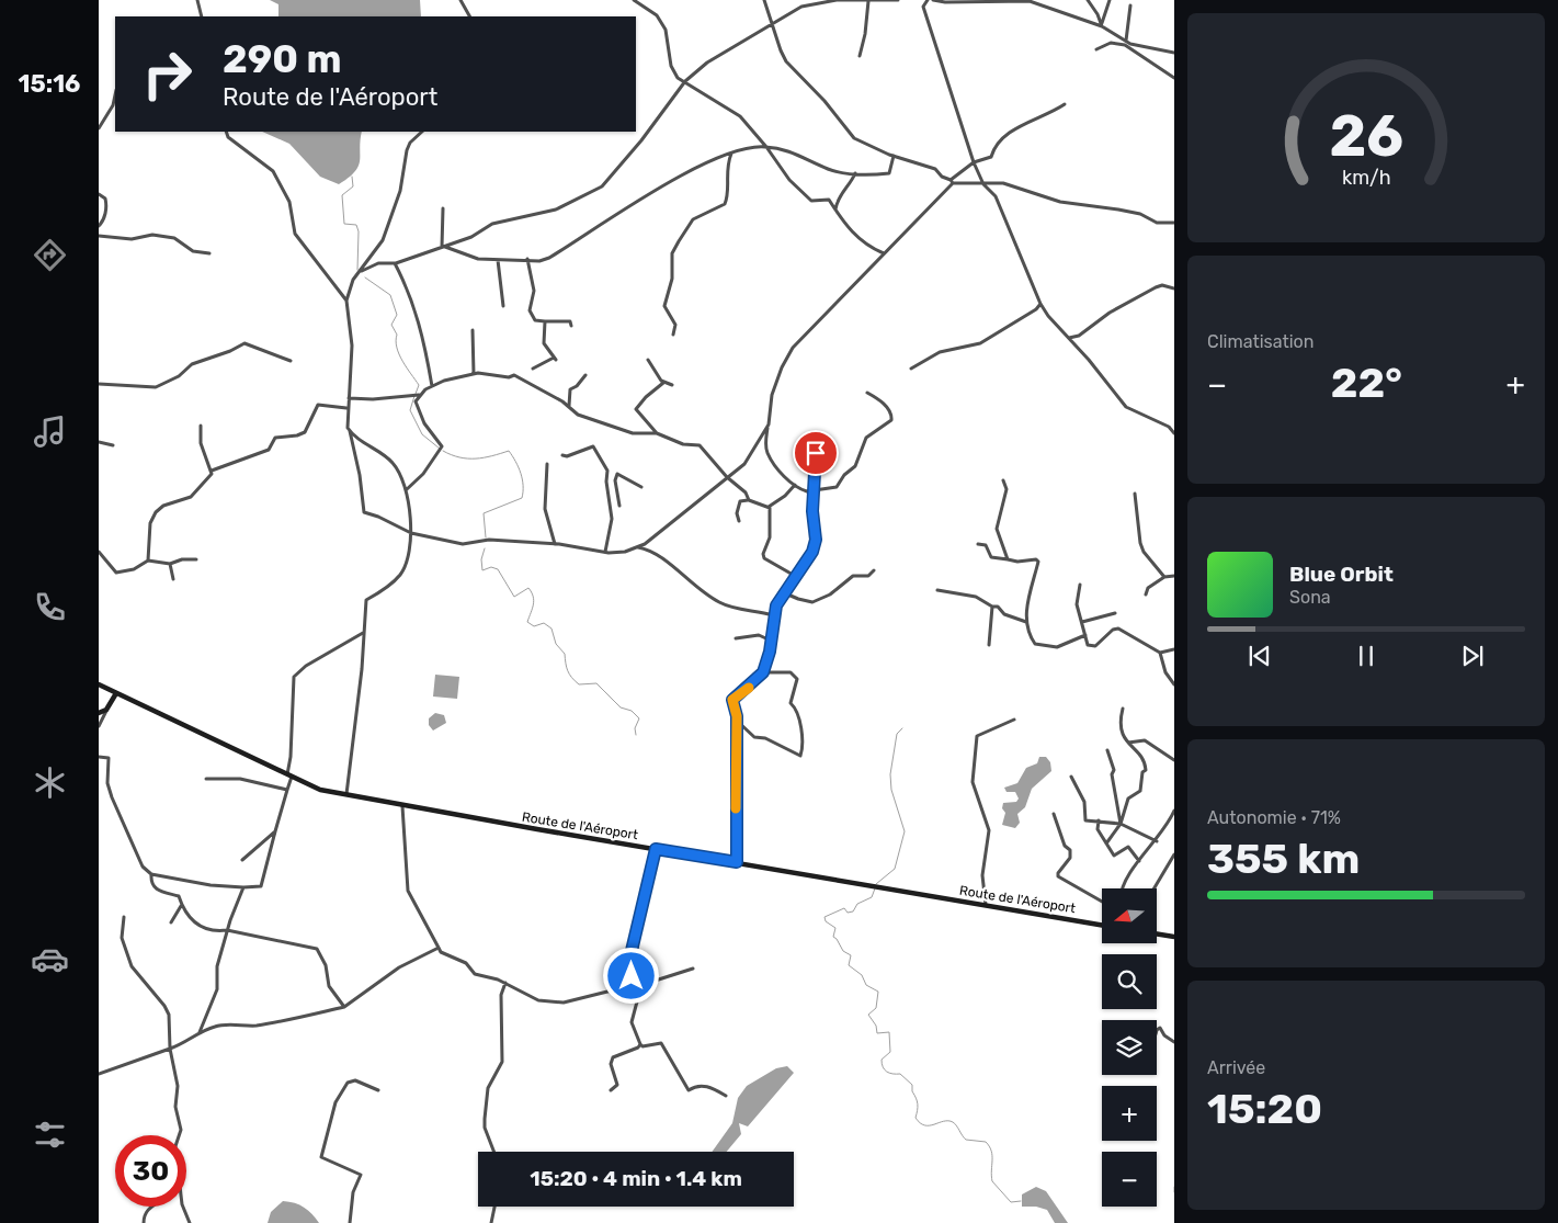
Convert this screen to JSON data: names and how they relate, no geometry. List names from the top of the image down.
{
  "streets": {
    "main road": ["Route de l'Aéroport"]
  },
  "north": "left",
  "page": {
    "tabs": "15:16",
    "turn": ["290 m", "Route de l'Aéroport"],
    "tile": [
      "Climatisation",
      ["Autonomie · 71%", "355 km"],
      ["Arrivée", "15:20"]
    ],
    "heat": ["−", "22°", "+"],
    "song": ["Blue Orbit", "Sona"],
    "map_buttons": ["+", "−"],
    "limit": "30",
    "trip": "15:20 · 4 min · 1.4 km",
    "gauge": ["26", "km/h"]
  }
}
